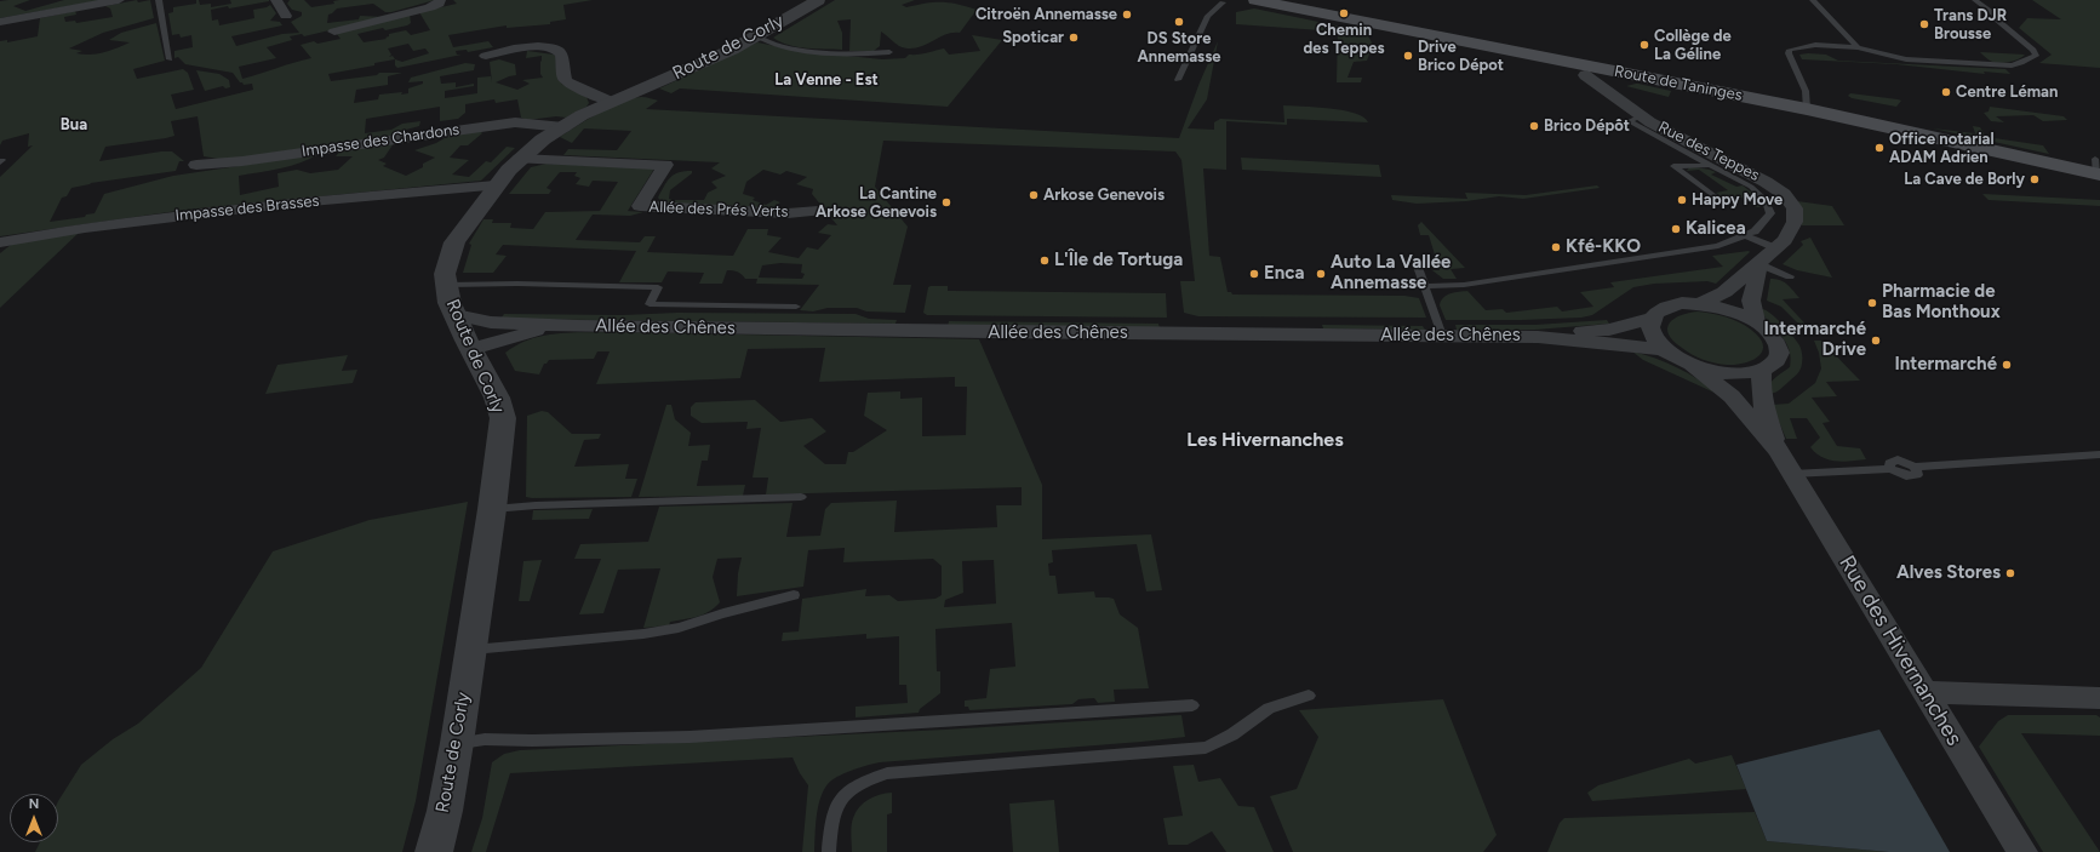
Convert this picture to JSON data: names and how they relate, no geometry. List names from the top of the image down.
{
  "streets": {
    "main road": ["Route de Taninges"],
    "street": [
      "Route de Corly",
      "Impasse des Chardons",
      "Rue des Teppes",
      "Impasse des Brasses",
      "Allée des Prés Verts",
      "Allée des Chênes",
      "Rue des Hivernanches"
    ]
  },
  "crossings": [
    ["Route de Corly", "Impasse des Chardons"],
    ["Route de Corly", "Impasse des Brasses"],
    ["Route de Corly", "Allée des Prés Verts"],
    ["Route de Corly", "Allée des Chênes"]
  ],
  "districts": ["La Venne - Est", "Bua", "Les Hivernanches"],
  "places": [
    "Chemin des Teppes",
    "Citroën Annemasse",
    "DS Store Annemasse",
    "Trans DJR Brousse",
    "Spoticar",
    "Collège de La Géline",
    "Drive Brico Dépot",
    "Centre Léman",
    "Brico Dépôt",
    "Office notarial ADAM Adrien",
    "La Cave de Borly",
    "Arkose Genevois",
    "Happy Move",
    "La Cantine Arkose Genevois",
    "Kalicea",
    "Kfé-KKO",
    "L'Île de Tortuga",
    "Enca",
    "Auto La Vallée Annemasse",
    "Pharmacie de Bas Monthoux",
    "Intermarché Drive",
    "Intermarché",
    "Alves Stores"
  ],
  "north": "top"
}
